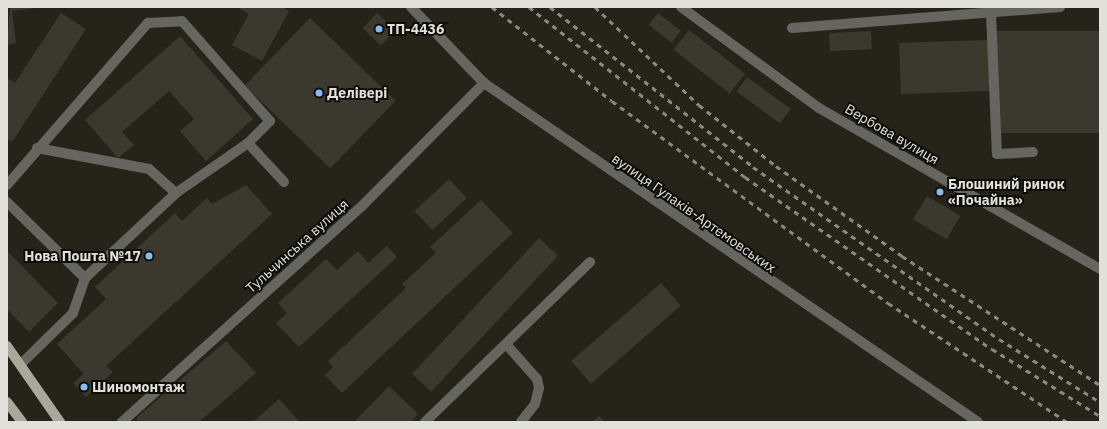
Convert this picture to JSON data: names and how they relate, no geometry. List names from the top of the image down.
{
  "streets": {
    "street": ["Вербова вулиця", "вулиця Гулаків-Артемовських", "Тульчинська вулиця"]
  },
  "crossings": [
    ["вулиця Гулаків-Артемовських", "Тульчинська вулиця"]
  ],
  "places": [
    "ТП-4436",
    "Делівері",
    "Блошиний ринок «Почайна»",
    "Нова Пошта №17",
    "Шиномонтаж"
  ]
}
